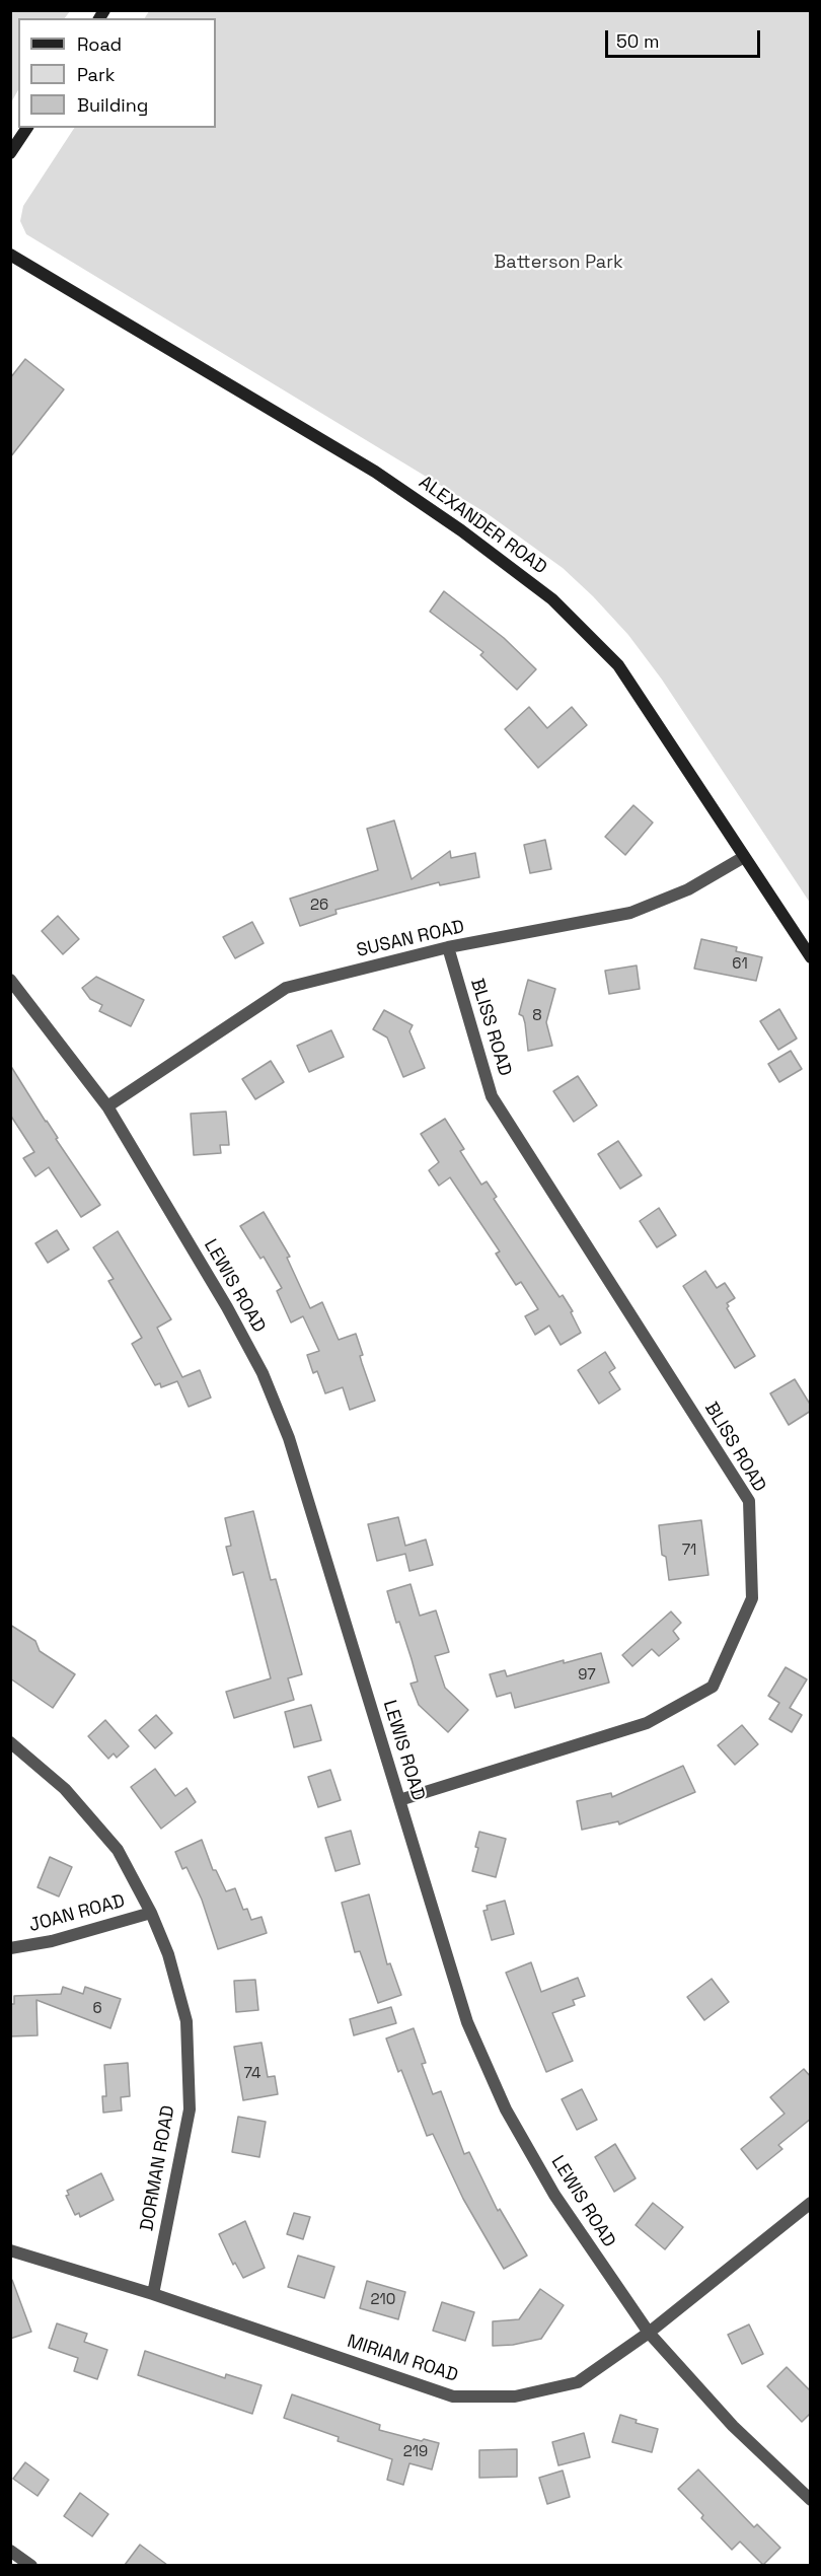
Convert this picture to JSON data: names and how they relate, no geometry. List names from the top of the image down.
{
  "streets": {
    "street": [
      "ALEXANDER ROAD",
      "SUSAN ROAD",
      "BLISS ROAD",
      "LEWIS ROAD",
      "JOAN ROAD",
      "DORMAN ROAD",
      "MIRIAM ROAD"
    ]
  },
  "crossings": [
    ["ALEXANDER ROAD", "SUSAN ROAD"],
    ["SUSAN ROAD", "BLISS ROAD"],
    ["SUSAN ROAD", "LEWIS ROAD"],
    ["BLISS ROAD", "LEWIS ROAD"],
    ["LEWIS ROAD", "MIRIAM ROAD"],
    ["JOAN ROAD", "DORMAN ROAD"],
    ["DORMAN ROAD", "MIRIAM ROAD"]
  ],
  "parks": ["Batterson Park"],
  "house_numbers": [
    "26",
    "61",
    "8",
    "71",
    "97",
    "6",
    "74",
    "210",
    "219"
  ],
  "legend": ["Road", "Park", "Building"],
  "scale_bar": "50 m"
}
